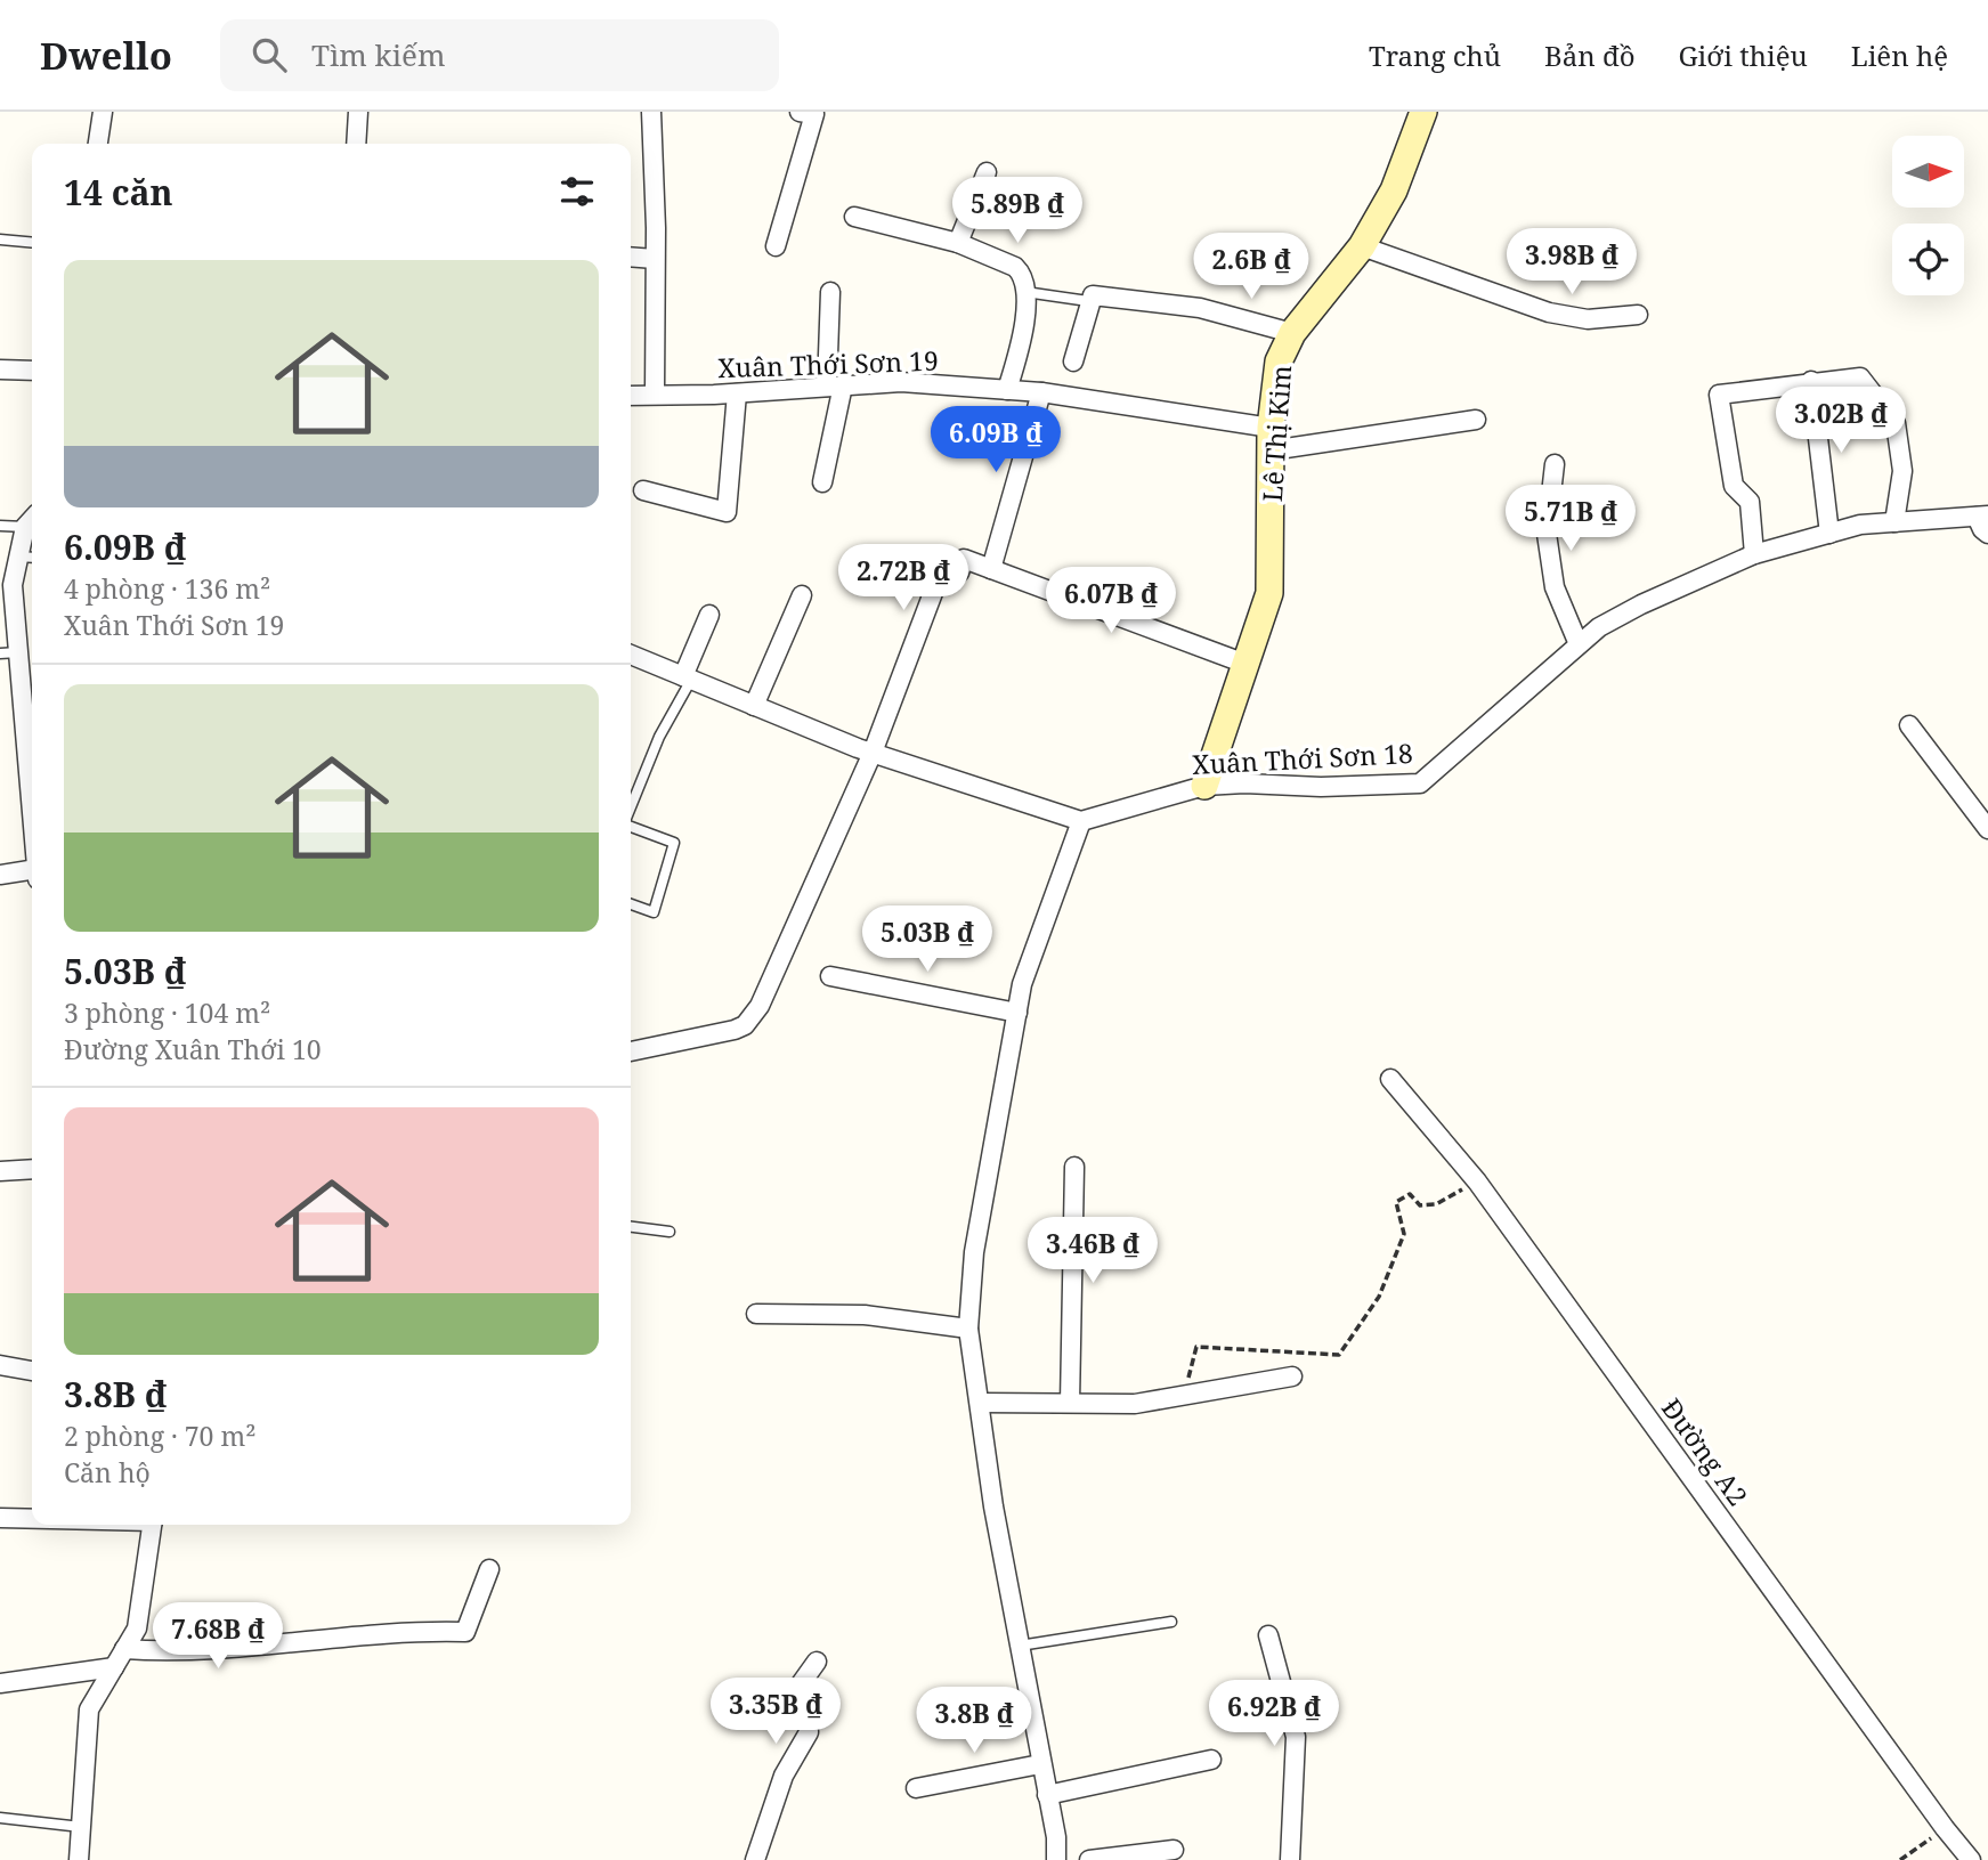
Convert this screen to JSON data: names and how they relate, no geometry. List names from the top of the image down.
{
  "streets": {
    "street": [
      "Xuân Thới Sơn 19",
      "Lê Thị Kim",
      "Xuân Thới Sơn 18",
      "Đường A2"
    ]
  },
  "crossings": [
    ["Xuân Thới Sơn 19", "Lê Thị Kim"],
    ["Lê Thị Kim", "Xuân Thới Sơn 18"]
  ],
  "north": "right",
  "page": {
    "header": "Dwello",
    "search": "Tìm kiếm",
    "nav": [
      "Trang chủ",
      "Bản đồ",
      "Giới thiệu",
      "Liên hệ"
    ],
    "heading": "14 căn",
    "price": [
      "5.89B ₫",
      "3.98B ₫",
      "2.6B ₫",
      "3.02B ₫",
      "6.09B ₫",
      "5.71B ₫",
      "2.72B ₫",
      "6.07B ₫",
      "5.03B ₫",
      "3.46B ₫",
      "7.68B ₫",
      "3.35B ₫",
      "6.92B ₫",
      "3.8B ₫"
    ],
    "list": [
      {
        "name": "6.09B ₫",
        "note": "4 phòng · 136 m² · Xuân Thới Sơn 19"
      },
      {
        "name": "5.03B ₫",
        "note": "3 phòng · 104 m² · Đường Xuân Thới 10"
      },
      {
        "name": "3.8B ₫",
        "note": "2 phòng · 70 m² · Căn hộ"
      }
    ]
  }
}
